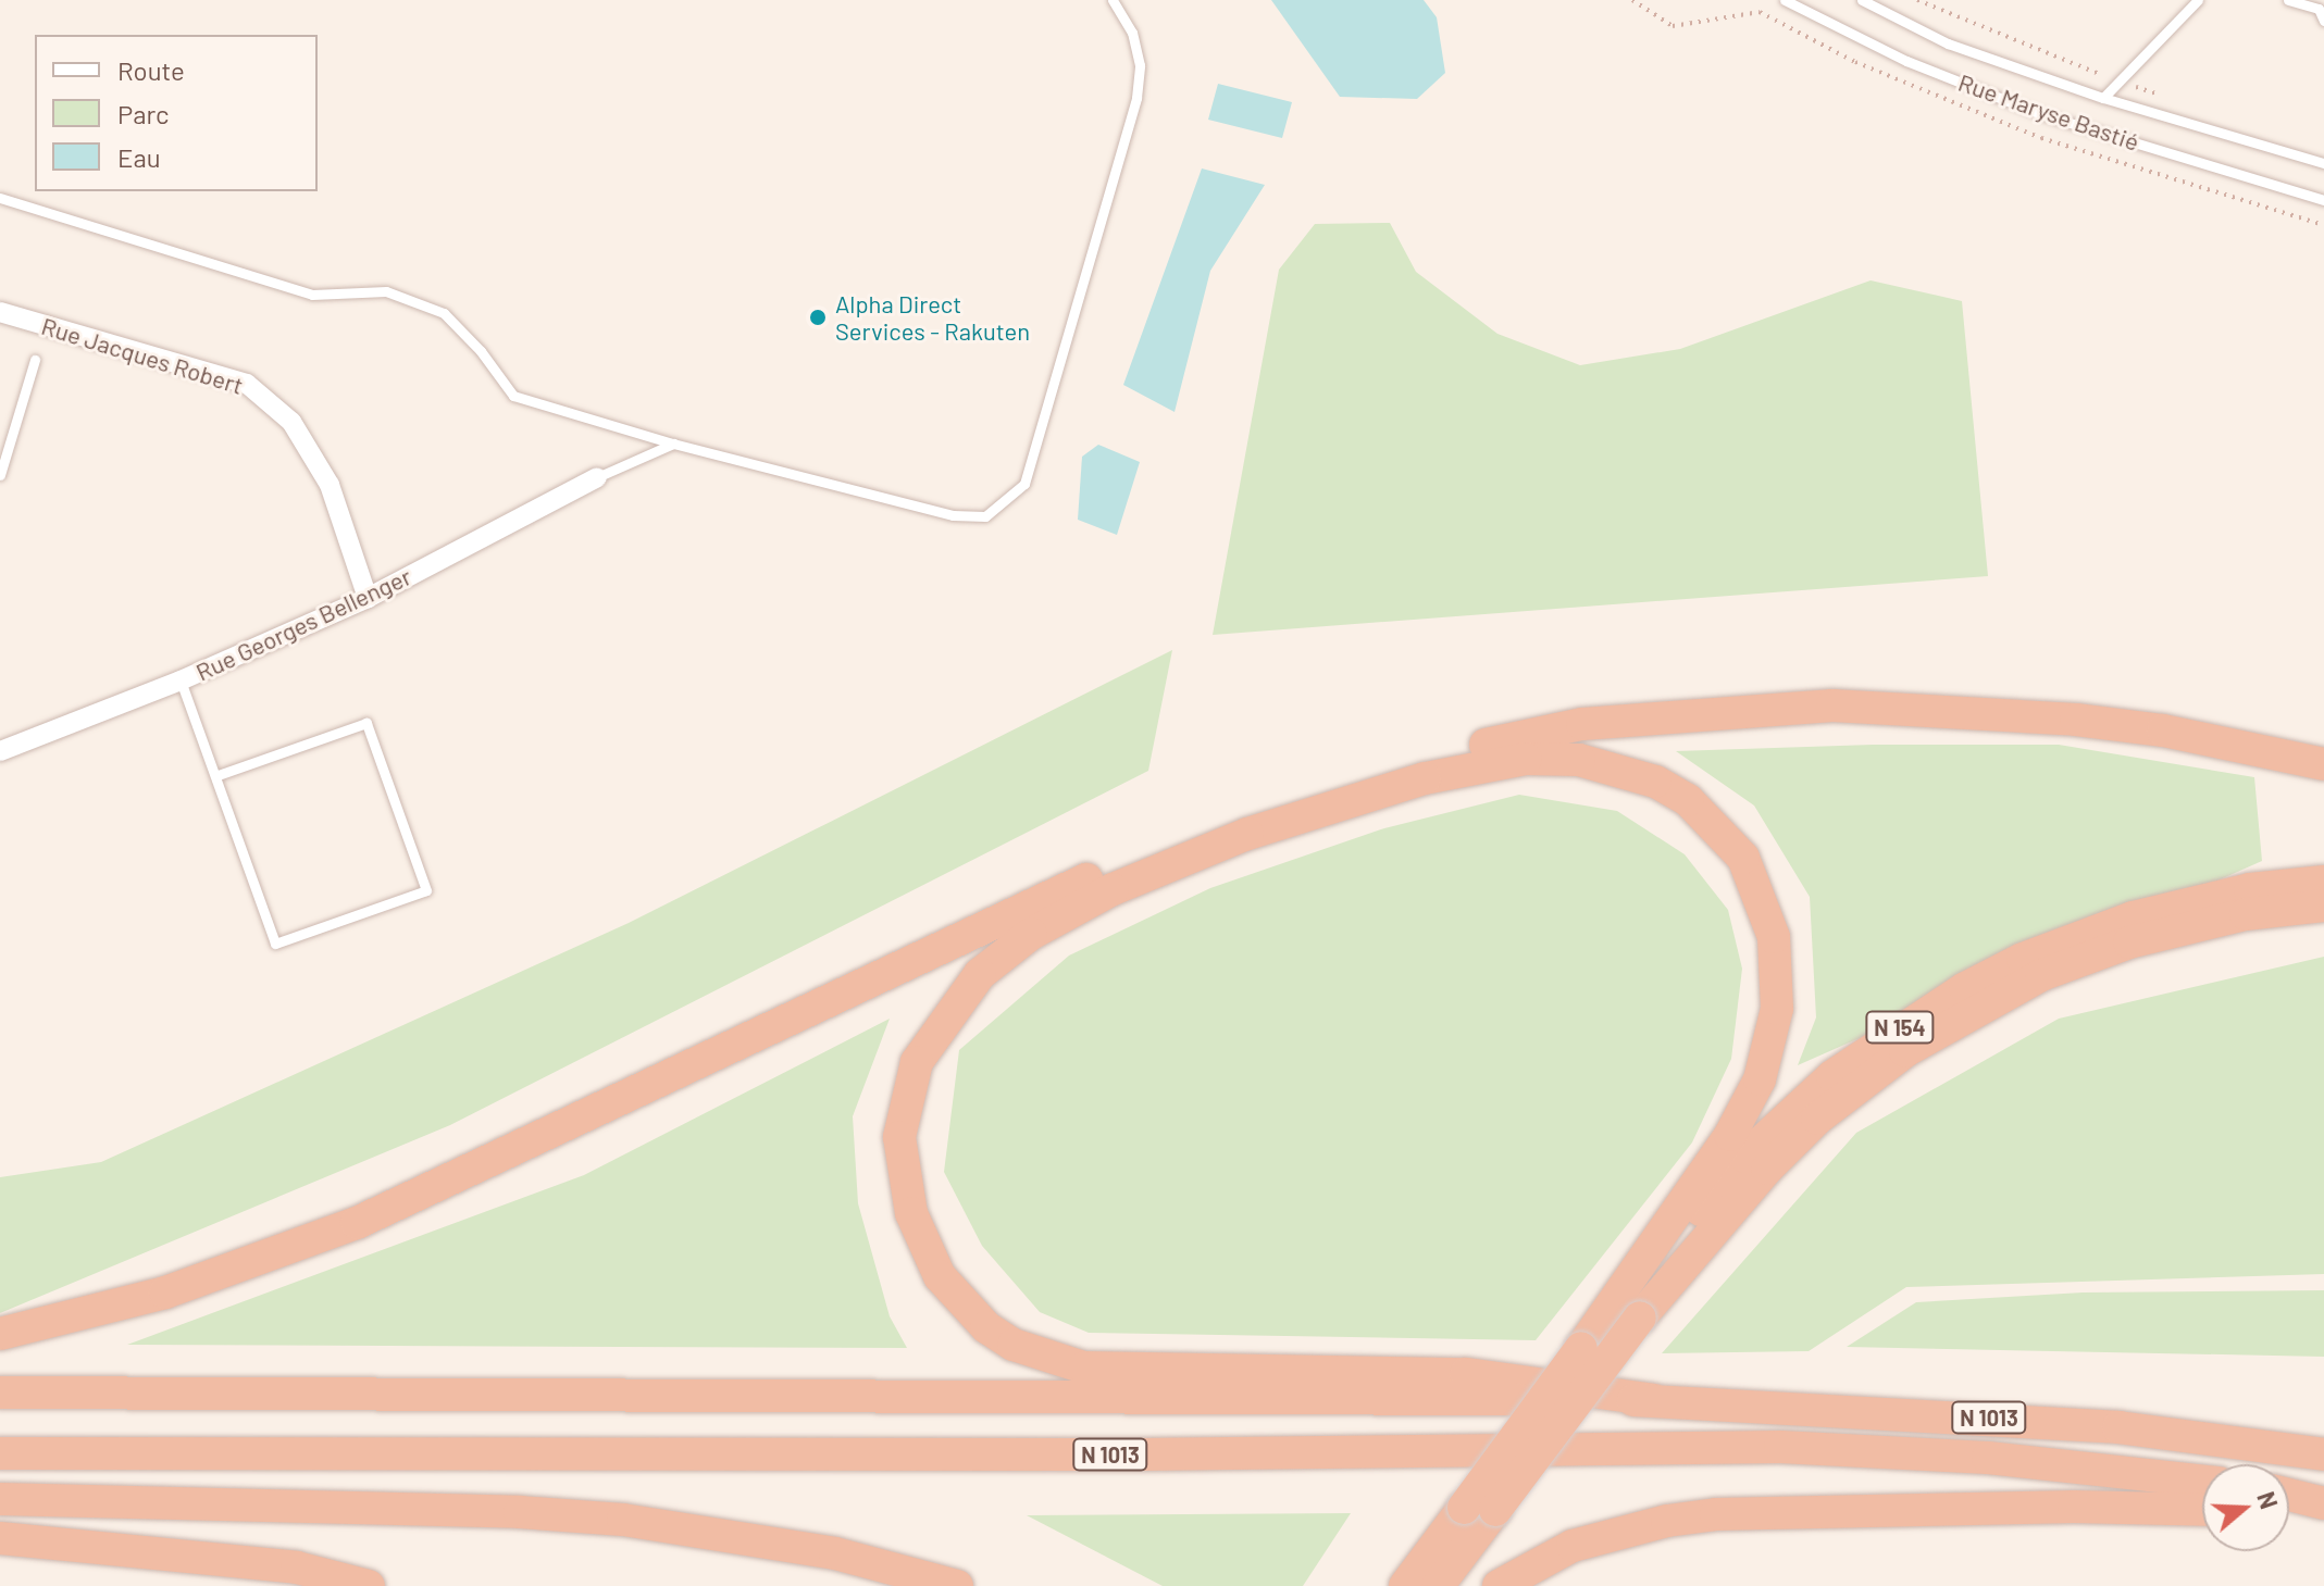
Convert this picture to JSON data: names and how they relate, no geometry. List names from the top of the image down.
{
  "streets": {
    "highway": ["N 154", "N 1013"],
    "street": ["Rue Jacques Robert", "Rue Georges Bellenger"],
    "lane": ["Rue Maryse Bastié"]
  },
  "crossings": [
    ["Rue Jacques Robert", "Rue Georges Bellenger"]
  ],
  "places": ["Alpha Direct Services - Rakuten"],
  "legend": ["Route", "Parc", "Eau"],
  "north": "right"
}
